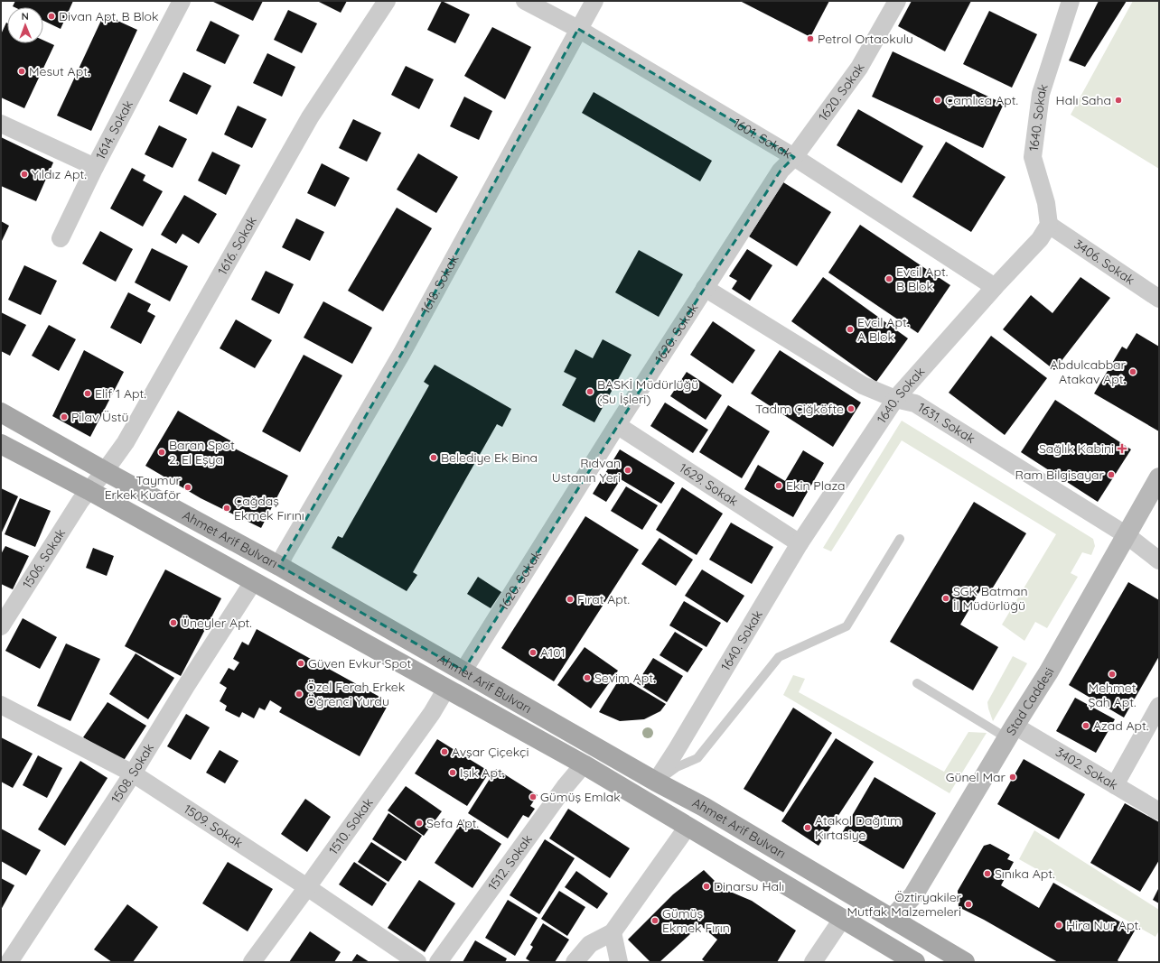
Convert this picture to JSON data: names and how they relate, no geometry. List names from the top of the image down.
{
  "streets": {
    "main road": ["Ahmet Arif Bulvarı"],
    "street": [
      "1620. Sokak",
      "1640. Sokak",
      "1614. Sokak",
      "1601. Sokak",
      "1616. Sokak",
      "3406. Sokak",
      "1618. Sokak",
      "1631. Sokak",
      "1629. Sokak",
      "1506. Sokak",
      "Stad Caddesi",
      "3402. Sokak",
      "1508. Sokak",
      "1509. Sokak",
      "1510. Sokak",
      "1512. Sokak"
    ]
  },
  "crossings": [
    ["1620. Sokak", "1601. Sokak"],
    ["1620. Sokak", "1631. Sokak"],
    ["1620. Sokak", "1629. Sokak"],
    ["1620. Sokak", "Ahmet Arif Bulvarı"],
    ["1640. Sokak", "1601. Sokak"],
    ["1640. Sokak", "3406. Sokak"],
    ["1640. Sokak", "1631. Sokak"],
    ["1640. Sokak", "1629. Sokak"],
    ["1640. Sokak", "Ahmet Arif Bulvarı"],
    ["1601. Sokak", "1618. Sokak"],
    ["1616. Sokak", "Ahmet Arif Bulvarı"],
    ["1616. Sokak", "1506. Sokak"],
    ["1618. Sokak", "Ahmet Arif Bulvarı"],
    ["1631. Sokak", "Stad Caddesi"],
    ["Ahmet Arif Bulvarı", "1506. Sokak"],
    ["Ahmet Arif Bulvarı", "Stad Caddesi"],
    ["Ahmet Arif Bulvarı", "1508. Sokak"],
    ["Ahmet Arif Bulvarı", "1510. Sokak"],
    ["Ahmet Arif Bulvarı", "1512. Sokak"],
    ["Stad Caddesi", "3402. Sokak"],
    ["1508. Sokak", "1509. Sokak"],
    ["1509. Sokak", "1510. Sokak"]
  ],
  "places": {
    "other": [
      "Divan Apt. B Blok",
      "Petrol Ortaokulu",
      "Mesut Apt.",
      "Çamlıca Apt.",
      "Halı Saha",
      "Yıldız Apt.",
      "Evcil Apt. B Blok",
      "Evcil Apt. A Blok",
      "Abdulcabbar Atakav Apt.",
      "BASKİ Müdürlüğü (Su İşleri)",
      "Elif 1 Apt.",
      "Tadım Çiğköfte",
      "Pilav Üstü",
      "Baran Spot 2. El Eşya",
      "Belediye Ek Bina",
      "Rıdvan Ustanın Yeri",
      "Ram Bilgisayar",
      "Ekin Plaza",
      "Taymur Erkek Kuaför",
      "Çağdaş Ekmek Fırını",
      "SGK Batman İl Müdürlüğü",
      "Fırat Apt.",
      "Üneyler Apt.",
      "A101",
      "Güven Evkur Spot",
      "Mehmet Şah Apt.",
      "Sevim Apt.",
      "Özel Ferah Erkek Öğrenci Yurdu",
      "Azad Apt.",
      "Avşar Çiçekçi",
      "Işık Apt.",
      "Günel Mar",
      "Gümüş Emlak",
      "Sefa Apt.",
      "Atakol Dağıtım Kırtasiye",
      "Sınıka Apt.",
      "Dinarsu Halı",
      "Öztiryakiler Mutfak Malzemeleri",
      "Gümüş Ekmek Fırın",
      "Hira Nur Apt."
    ],
    "health": ["Sağlık Kabini"]
  },
  "north": "top"
}
